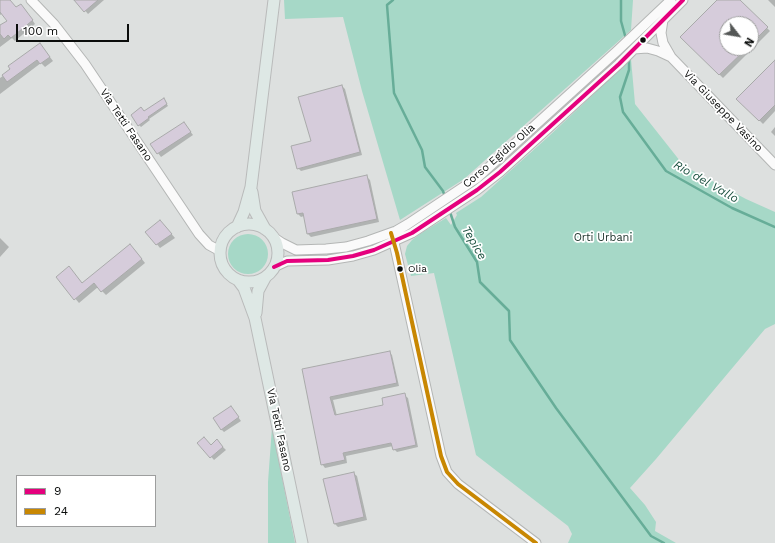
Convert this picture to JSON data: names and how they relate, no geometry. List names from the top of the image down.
{
  "streets": {
    "main road": ["Via Tetti Fasano"],
    "street": ["Via Giuseppe Vasino", "Corso Egidio Olia"]
  },
  "crossings": [
    ["Via Giuseppe Vasino", "Corso Egidio Olia"],
    ["Via Tetti Fasano", "Corso Egidio Olia"]
  ],
  "water": ["Rio del Vallo", "Tepice"],
  "parks": ["Orti Urbani"],
  "places": ["Olia"],
  "lines": ["transit line 9", "transit line 24"],
  "legend": ["9", "24"],
  "scale_bar": "100 m",
  "north": "bottom right"
}
